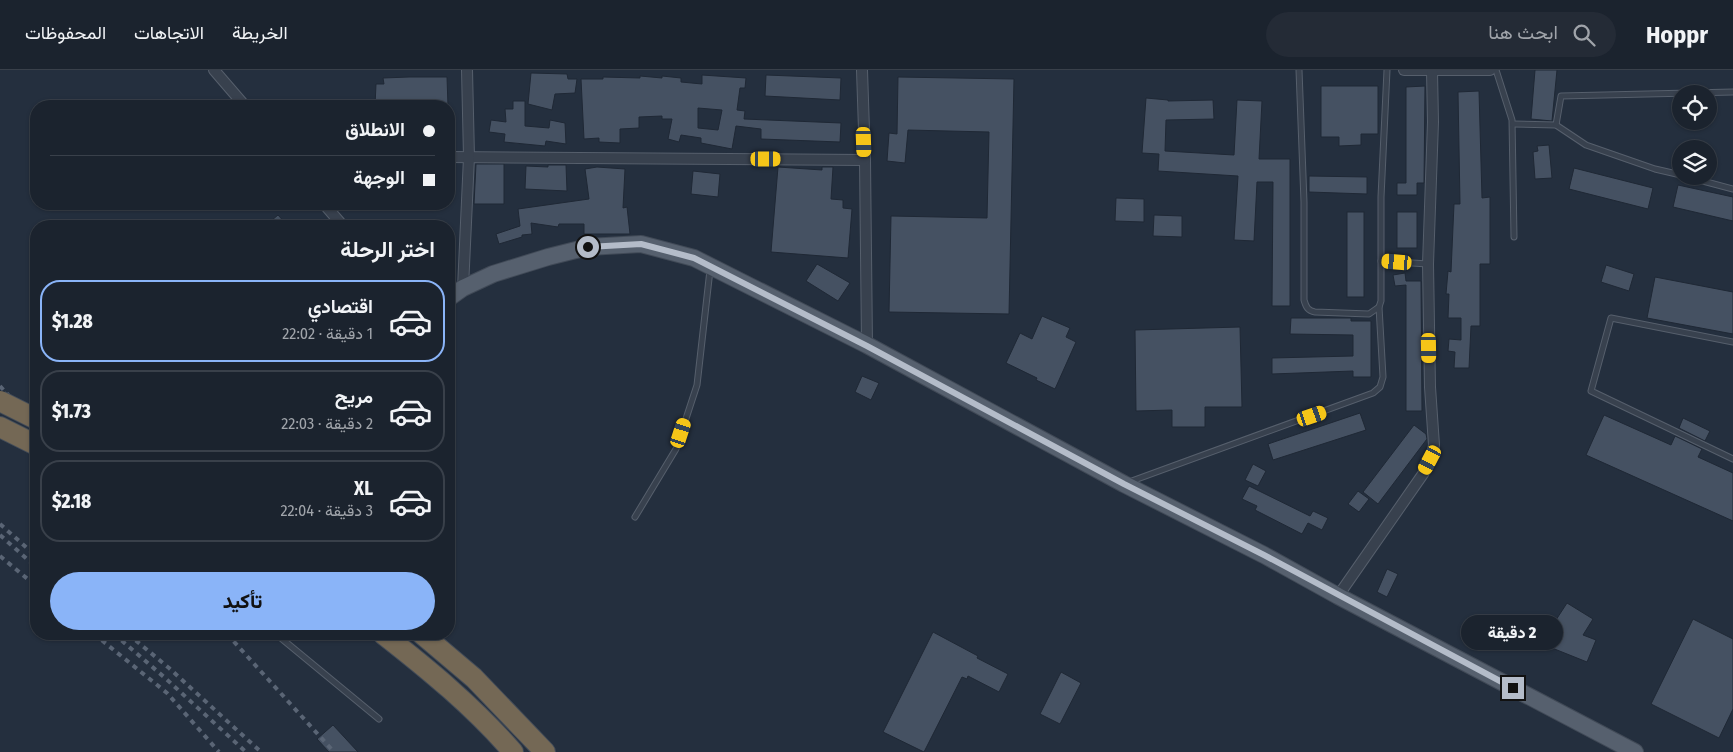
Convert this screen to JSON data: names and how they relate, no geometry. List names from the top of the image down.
{
  "page": {
    "header": "Hoppr",
    "search": "ابحث هنا",
    "nav": ["الخريطة", "الاتجاهات", "المحفوظات"],
    "banner": ["الانطلاق", "الوجهة"],
    "heading": "اختر الرحلة",
    "list": [
      {
        "name": "اقتصادي",
        "note": "1 دقيقة · 22:02",
        "value": "$1.28"
      },
      {
        "name": "مريح",
        "note": "2 دقيقة · 22:03",
        "value": "$1.73"
      },
      {
        "name": "XL",
        "note": "3 دقيقة · 22:04",
        "value": "$2.18"
      }
    ],
    "buttons": "تأكيد",
    "bubble": "2 دقيقة"
  }
}
